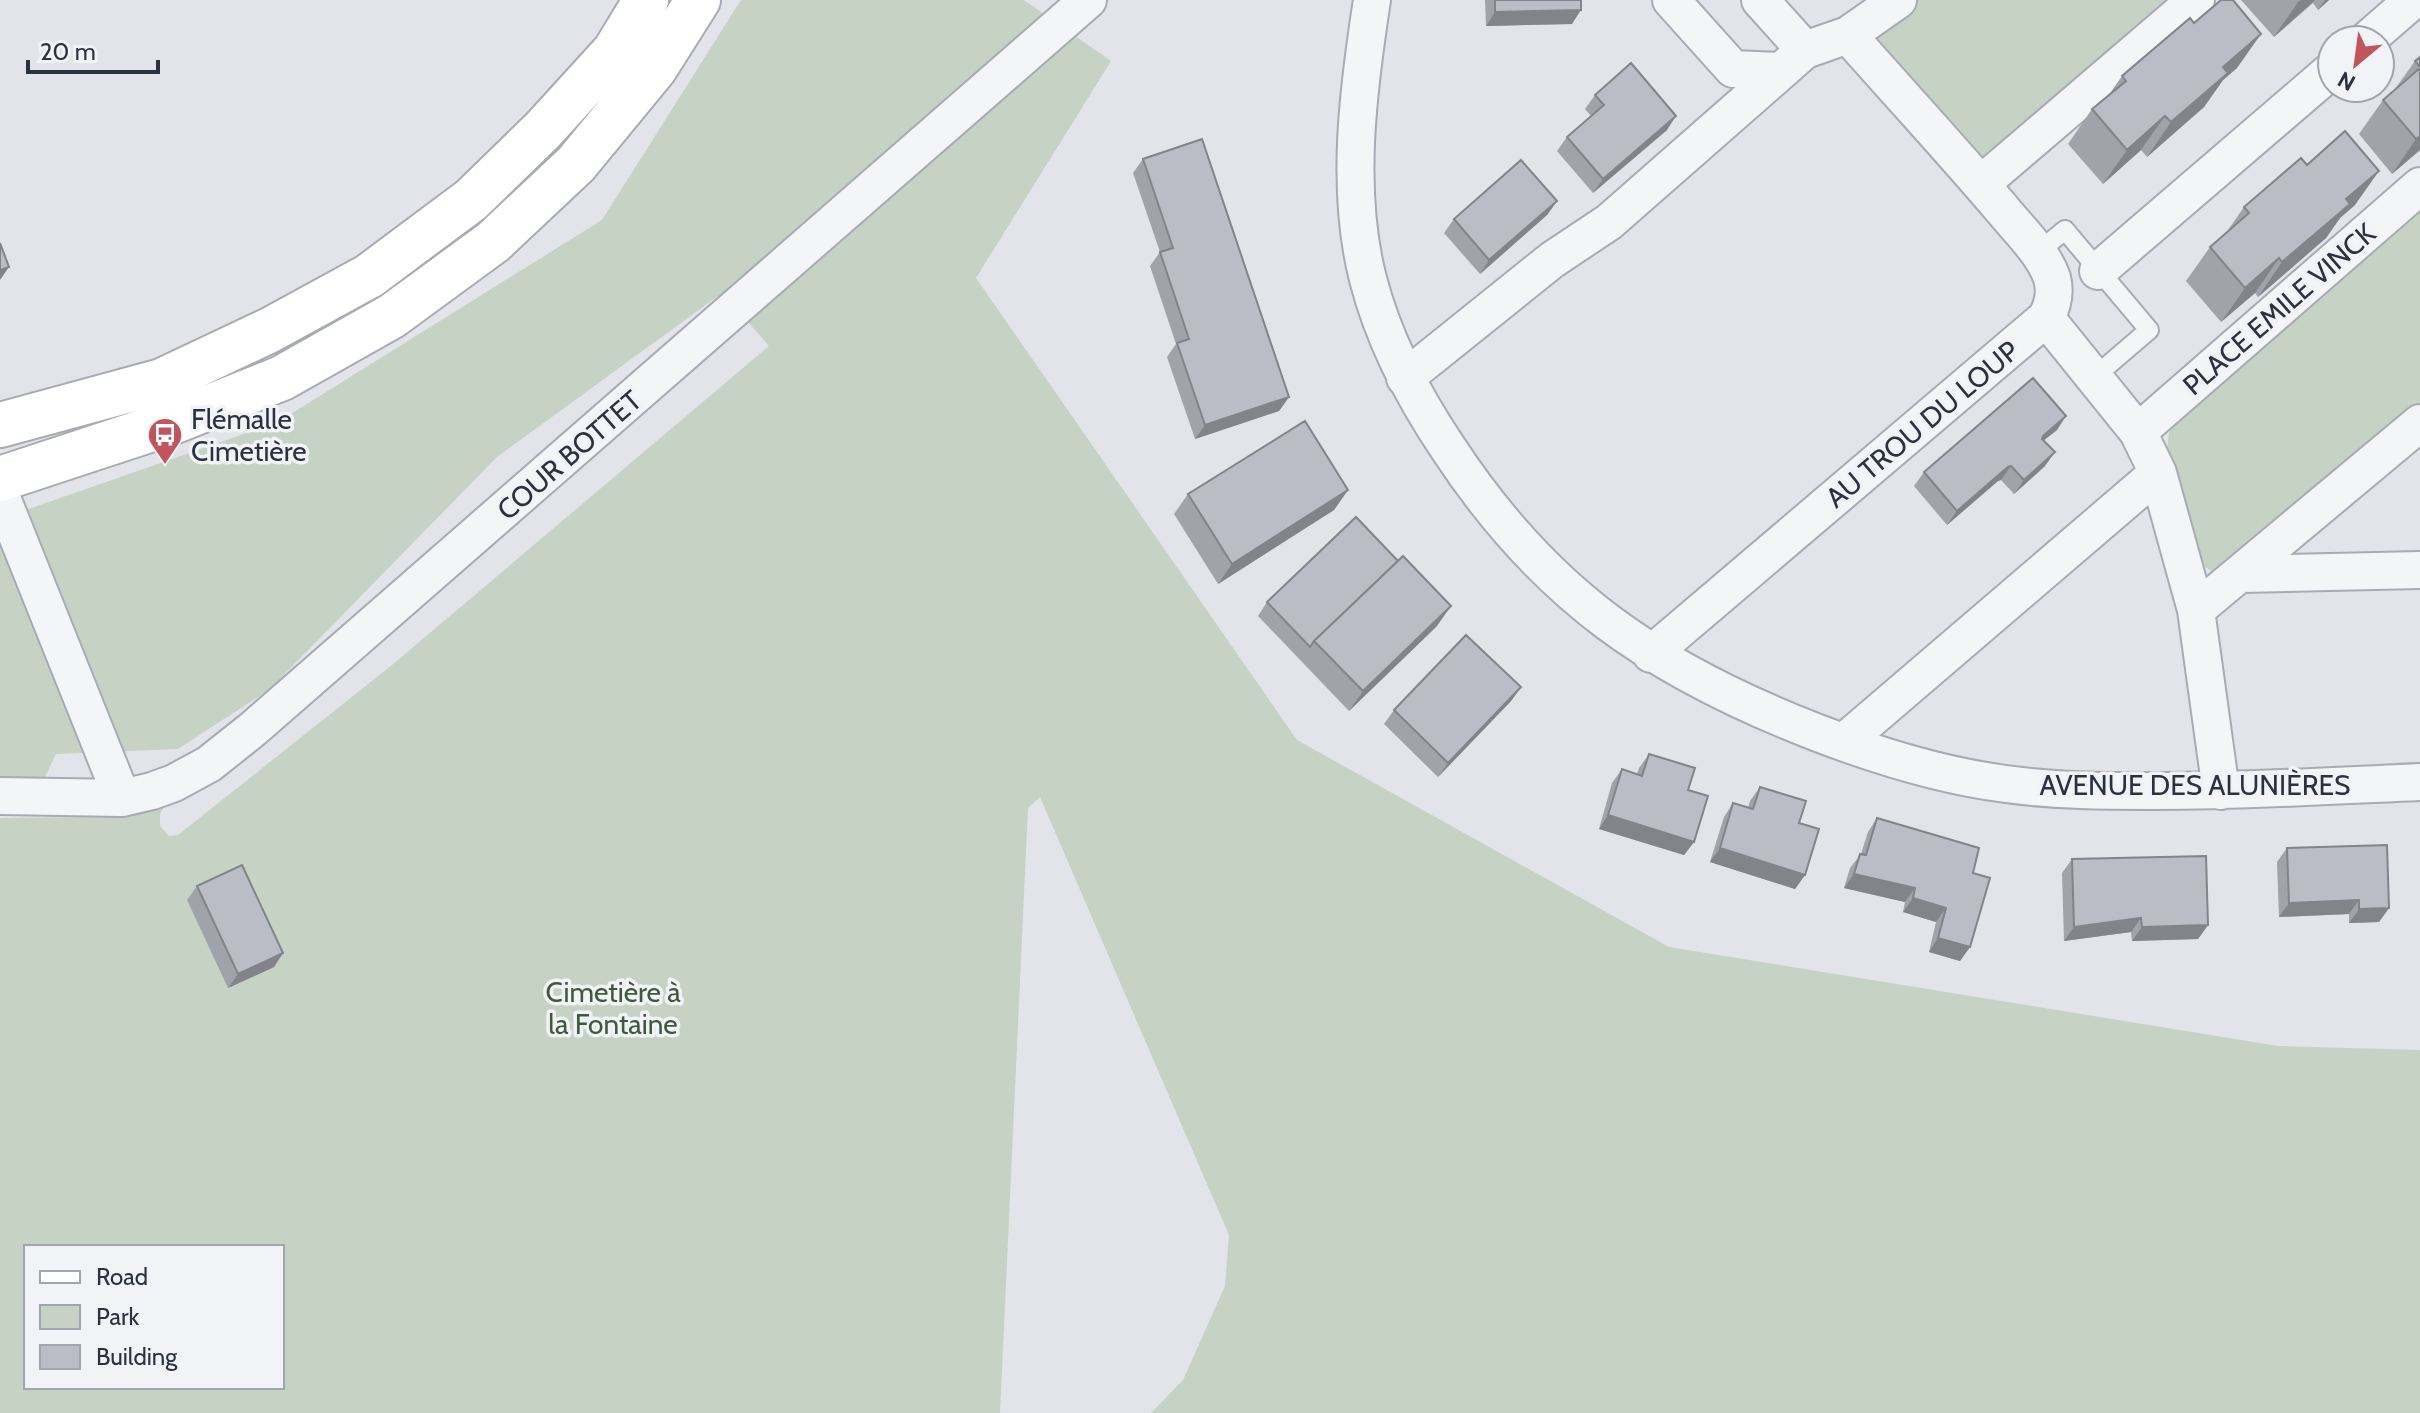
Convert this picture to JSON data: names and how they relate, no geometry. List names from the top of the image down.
{
  "streets": {
    "street": [
      "PLACE EMILE VINCK",
      "AU TROU DU LOUP",
      "COUR BOTTET",
      "AVENUE DES ALUNIÈRES"
    ]
  },
  "crossings": [
    ["PLACE EMILE VINCK", "AU TROU DU LOUP"],
    ["AU TROU DU LOUP", "AVENUE DES ALUNIÈRES"]
  ],
  "parks": ["Cimetière à la Fontaine"],
  "places": {
    "bus stop": ["Flémalle Cimetière"]
  },
  "legend": ["Road", "Park", "Building"],
  "scale_bar": "20 m",
  "north": "bottom left"
}
